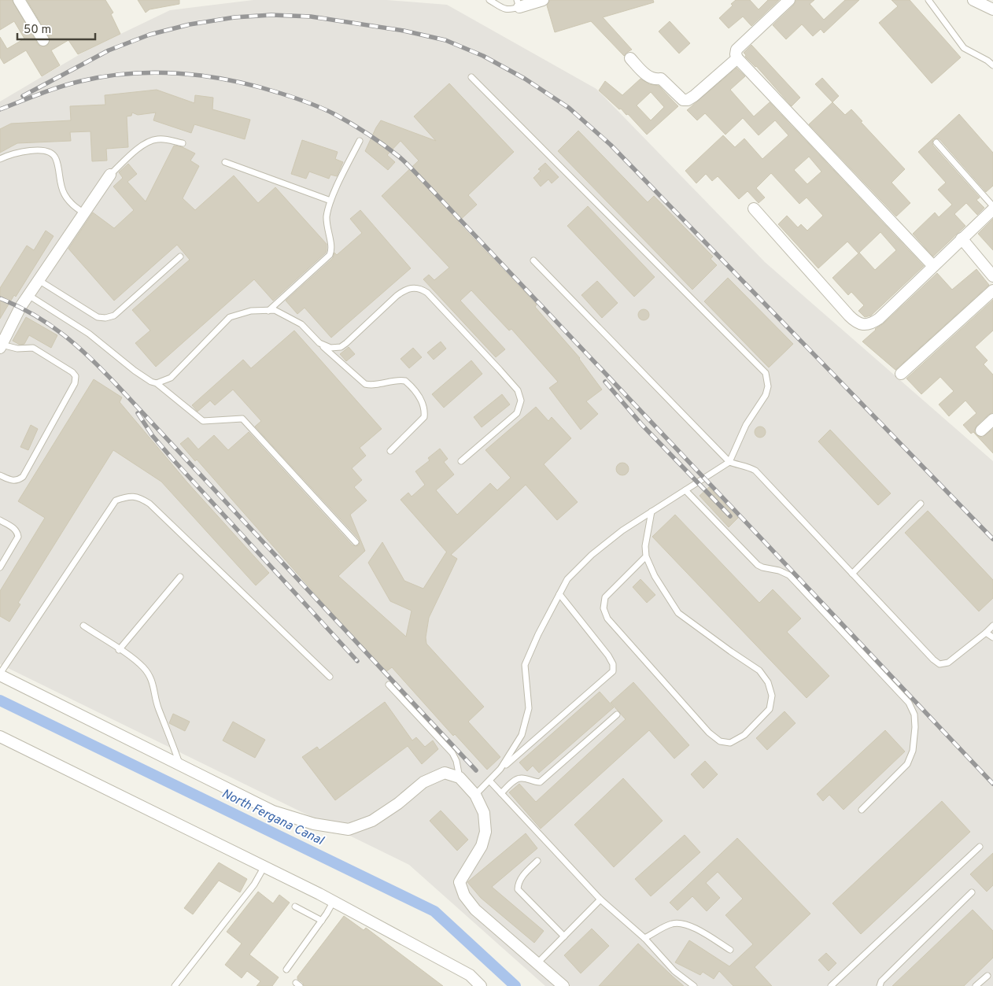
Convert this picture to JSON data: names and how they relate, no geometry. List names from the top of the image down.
{
  "water": ["North Fergana Canal"],
  "scale_bar": "50 m"
}
